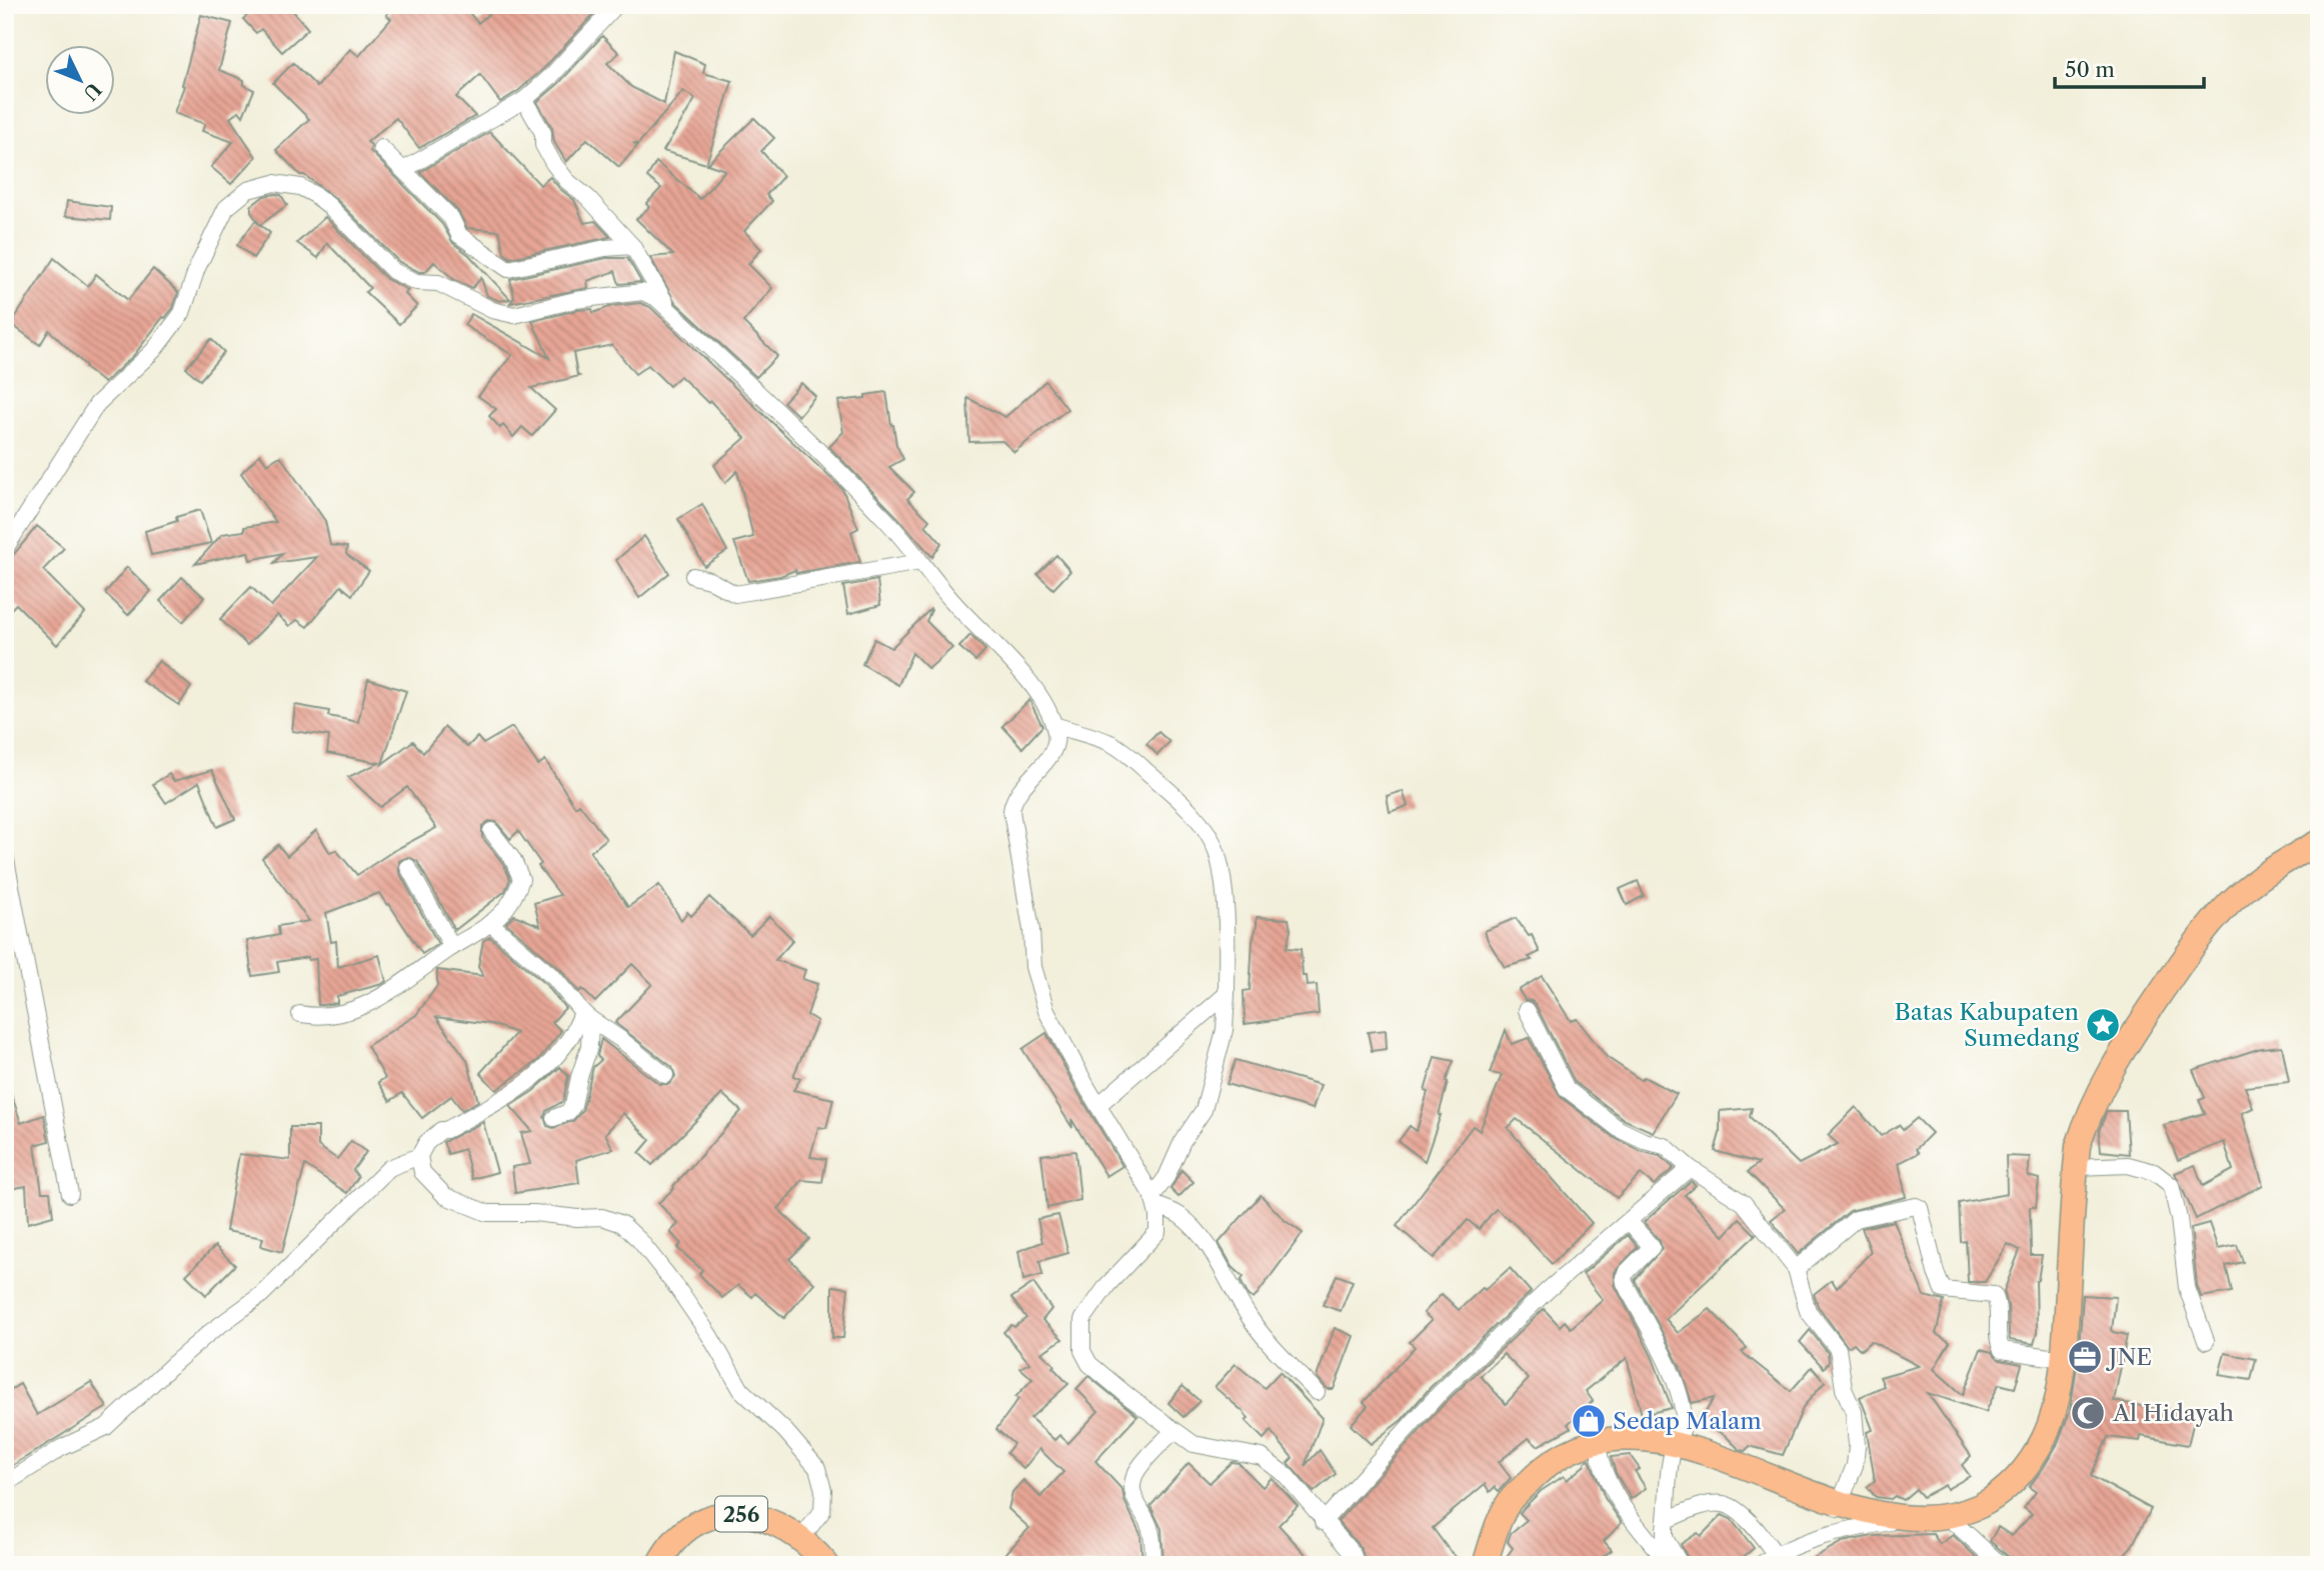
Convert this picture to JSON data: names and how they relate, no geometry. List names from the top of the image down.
{
  "streets": {
    "main road": ["256"]
  },
  "places": {
    "place": ["Batas Kabupaten Sumedang"],
    "office": ["JNE"],
    "mosque": ["Al Hidayah"],
    "shop": ["Sedap Malam"]
  },
  "scale_bar": "50 m",
  "north": "bottom right"
}
